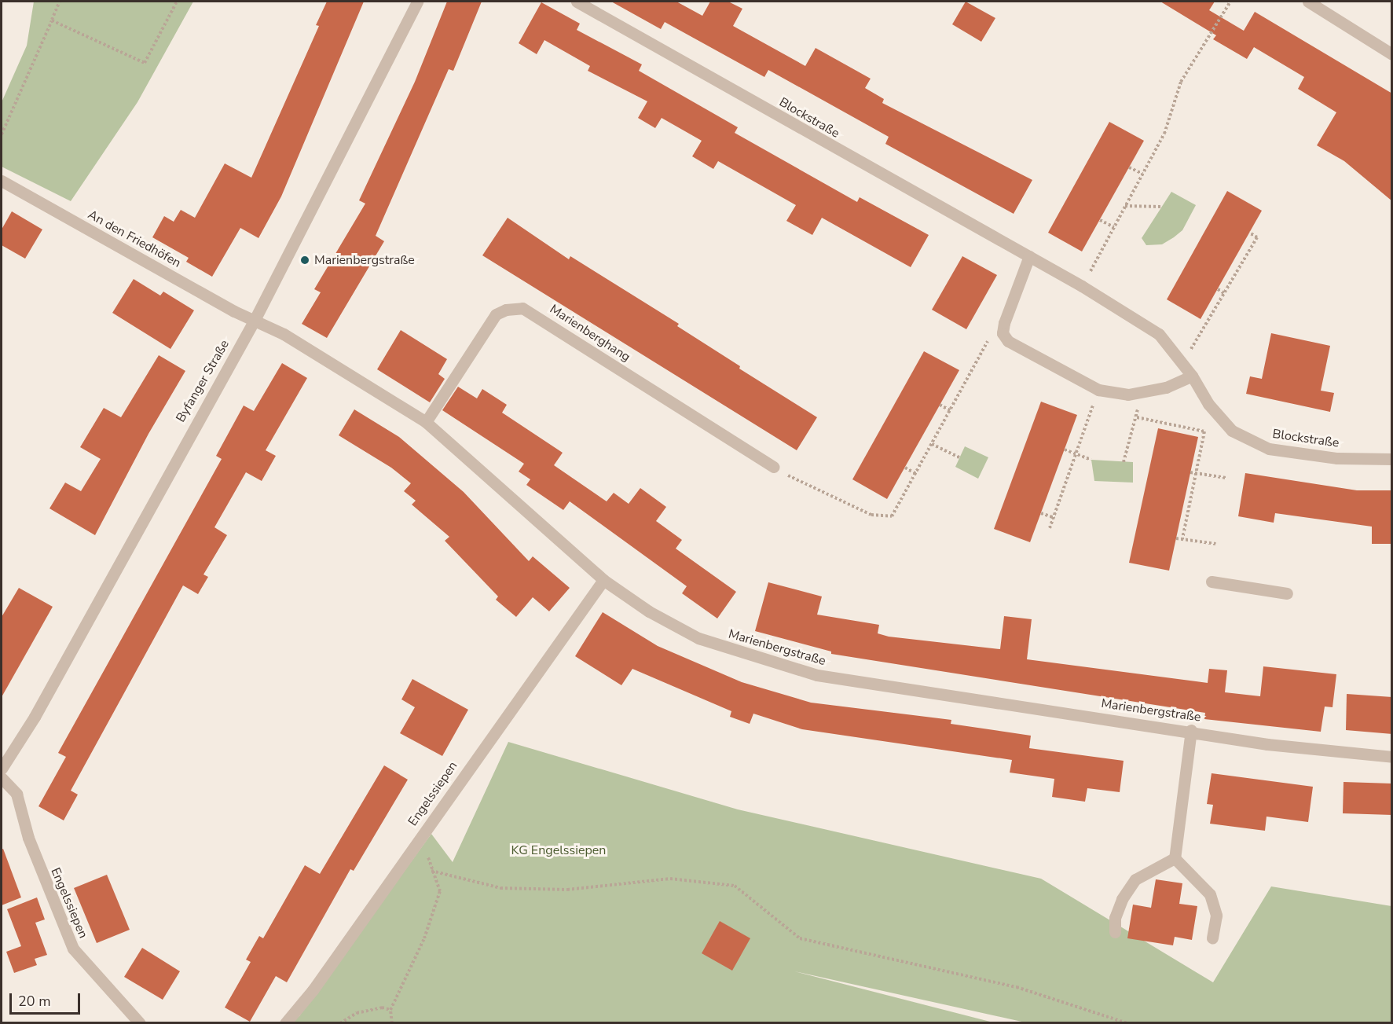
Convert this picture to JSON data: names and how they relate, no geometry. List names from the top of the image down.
{
  "streets": {
    "street": [
      "Blockstraße",
      "An den Friedhöfen",
      "Marienberghang",
      "Byfanger Straße",
      "Marienbergstraße",
      "Engelssiepen"
    ]
  },
  "crossings": [
    ["An den Friedhöfen", "Byfanger Straße"],
    ["An den Friedhöfen", "Marienbergstraße"],
    ["Marienberghang", "Marienbergstraße"],
    ["Byfanger Straße", "Marienbergstraße"],
    ["Marienbergstraße", "Engelssiepen"]
  ],
  "parks": ["KG Engelssiepen"],
  "places": ["Marienbergstraße"],
  "scale_bar": "20 m"
}
